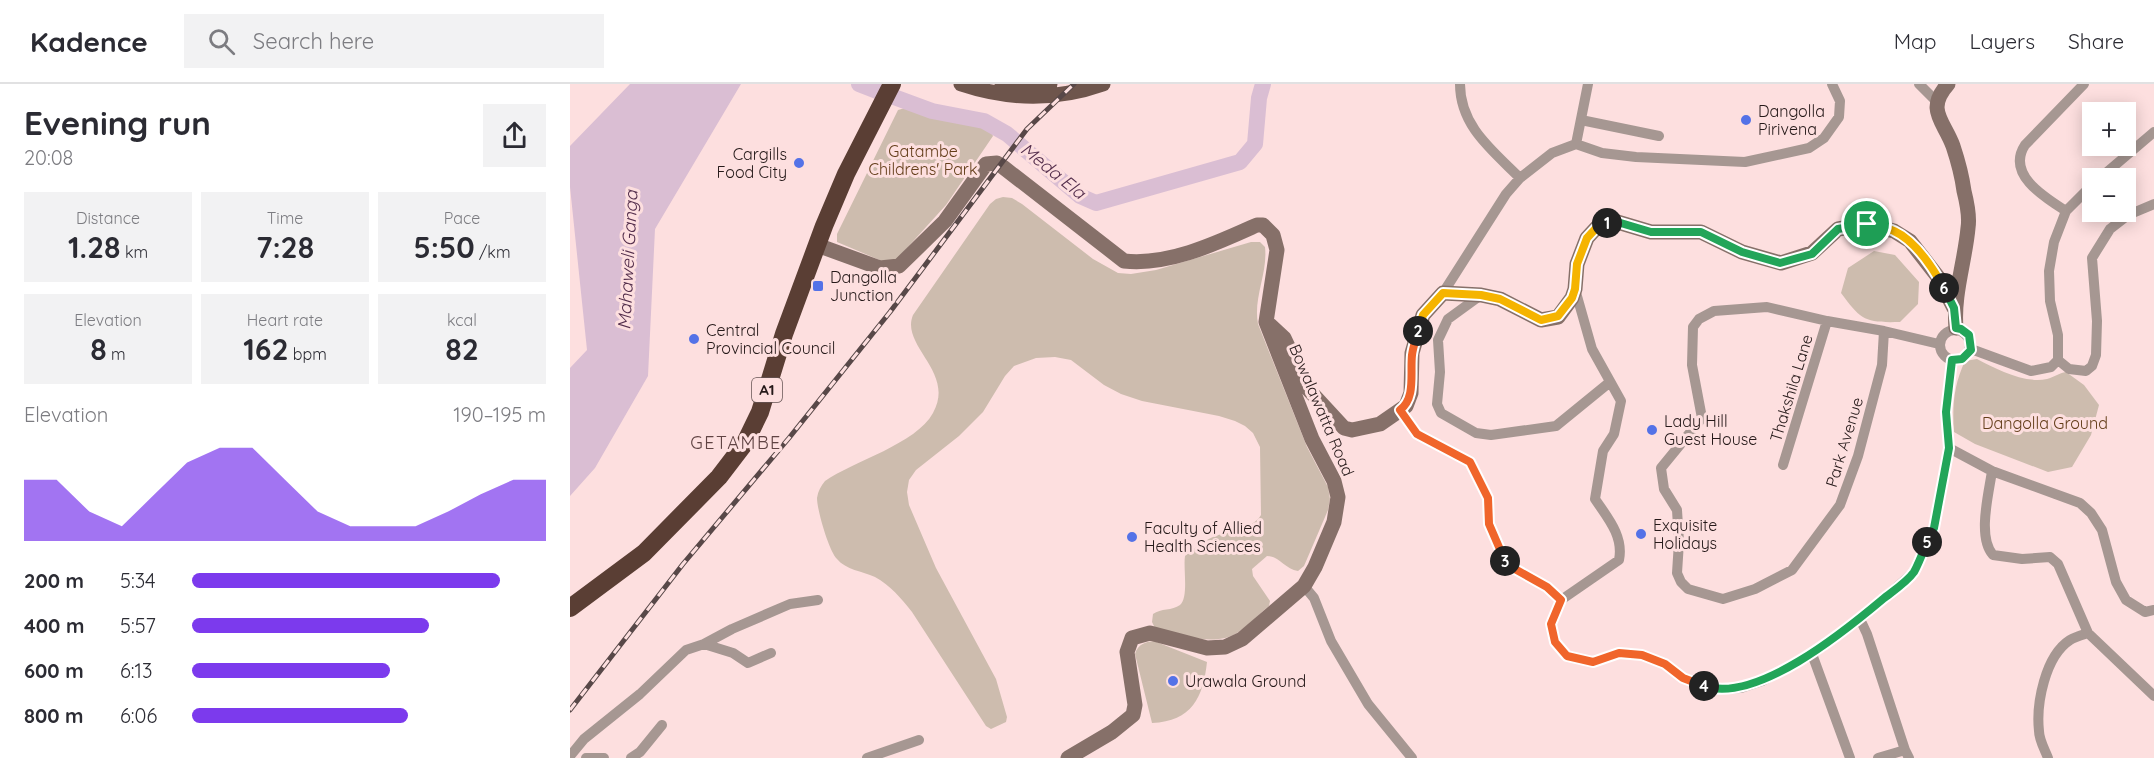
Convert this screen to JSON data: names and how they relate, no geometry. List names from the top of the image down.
{
  "streets": {
    "highway": ["A1"],
    "street": ["Thakshila Lane", "Bowalawatta Road", "Park Avenue"]
  },
  "crossings": [
    ["Thakshila Lane", "Park Avenue"]
  ],
  "districts": ["GETAMBE"],
  "water": ["Meda Ela", "Mahaweli Ganga"],
  "parks": ["Gatambe Childrens' Park", "Dangolla Ground"],
  "places": {
    "other": [
      "Dangolla Pirivena",
      "Cargills Food City",
      "Central Provincial Council",
      "Lady Hill Guest House",
      "Exquisite Holidays",
      "Faculty of Allied Health Sciences",
      "Urawala Ground"
    ],
    "transit": ["Dangolla Junction"]
  },
  "page": {
    "header": "Kadence",
    "search": "Search here",
    "nav": ["Map", "Layers", "Share"],
    "heading": ["Evening run", "20:08"],
    "map_buttons": ["+", "−"],
    "stats": [
      ["Distance", "1.28 km"],
      ["Time", "7:28"],
      ["Pace", "5:50 /km"],
      ["Elevation", "8 m"],
      ["Heart rate", "162 bpm"],
      ["kcal", "82"]
    ],
    "pins": [
      "1",
      "6",
      "2",
      "5",
      "3",
      "4"
    ],
    "chart": ["Elevation", "190–195 m"],
    "list": [
      {
        "name": "200 m",
        "note": "5:34"
      },
      {
        "name": "400 m",
        "note": "5:57"
      },
      {
        "name": "600 m",
        "note": "6:13"
      },
      {
        "name": "800 m",
        "note": "6:06"
      }
    ]
  }
}
